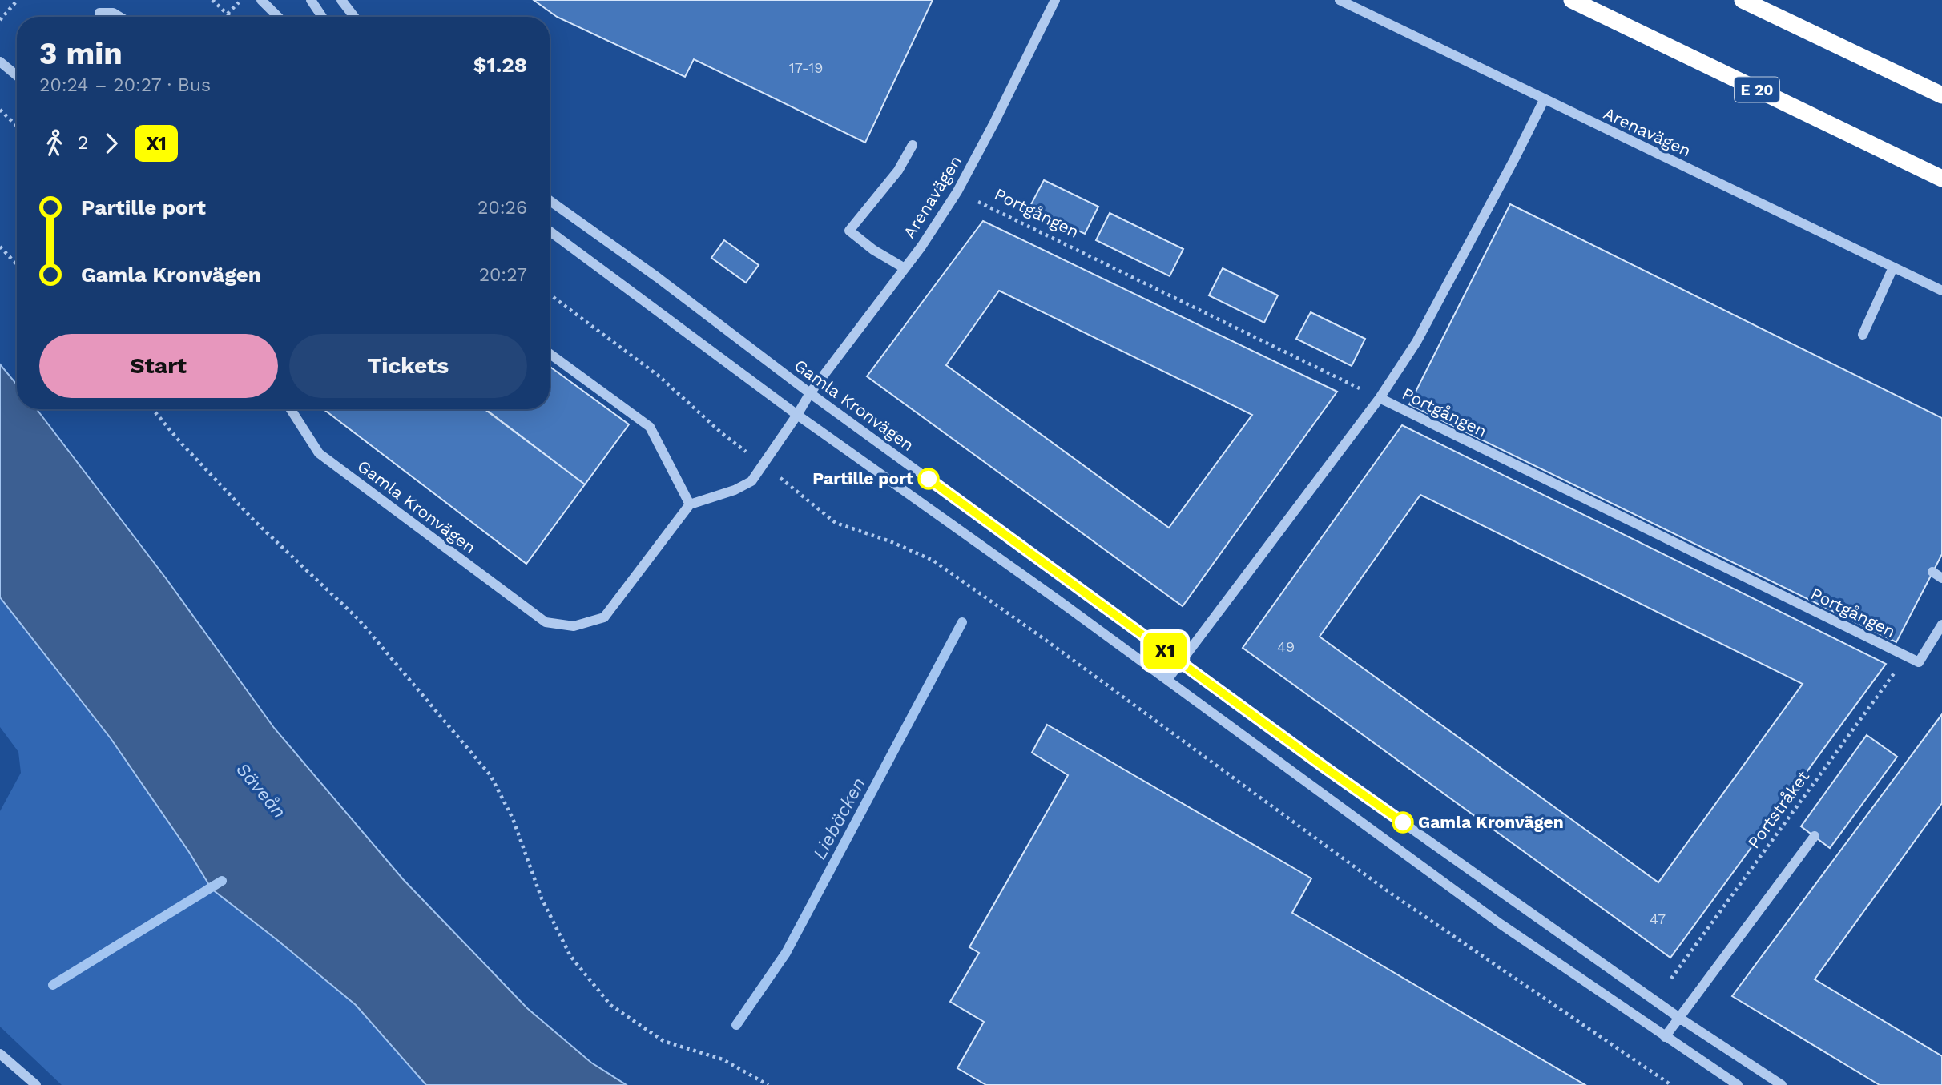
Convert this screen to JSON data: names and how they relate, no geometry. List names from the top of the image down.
{
  "streets": {
    "highway": ["E 20"],
    "street": ["Arenavägen", "Portgången", "Gamla Kronvägen"],
    "path": ["Portstråket"]
  },
  "crossings": [
    ["Arenavägen", "Portgången"],
    ["Arenavägen", "Gamla Kronvägen"],
    ["Portgången", "Portstråket"]
  ],
  "water": ["Säveån", "Liebäcken"],
  "places": ["Partille port", "Gamla Kronvägen"],
  "lines": ["bus line X1"],
  "house_numbers": ["17-19", "49", "47"],
  "page": {
    "on_map": "X1",
    "heading": ["3 min", "20:24 – 20:27 · Bus", "$1.28"],
    "legs": ["2", "X1"],
    "list": [
      {
        "name": "Partille port",
        "value": "20:26"
      },
      {
        "name": "Gamla Kronvägen",
        "value": "20:27"
      }
    ],
    "buttons": ["Start", "Tickets"]
  }
}
